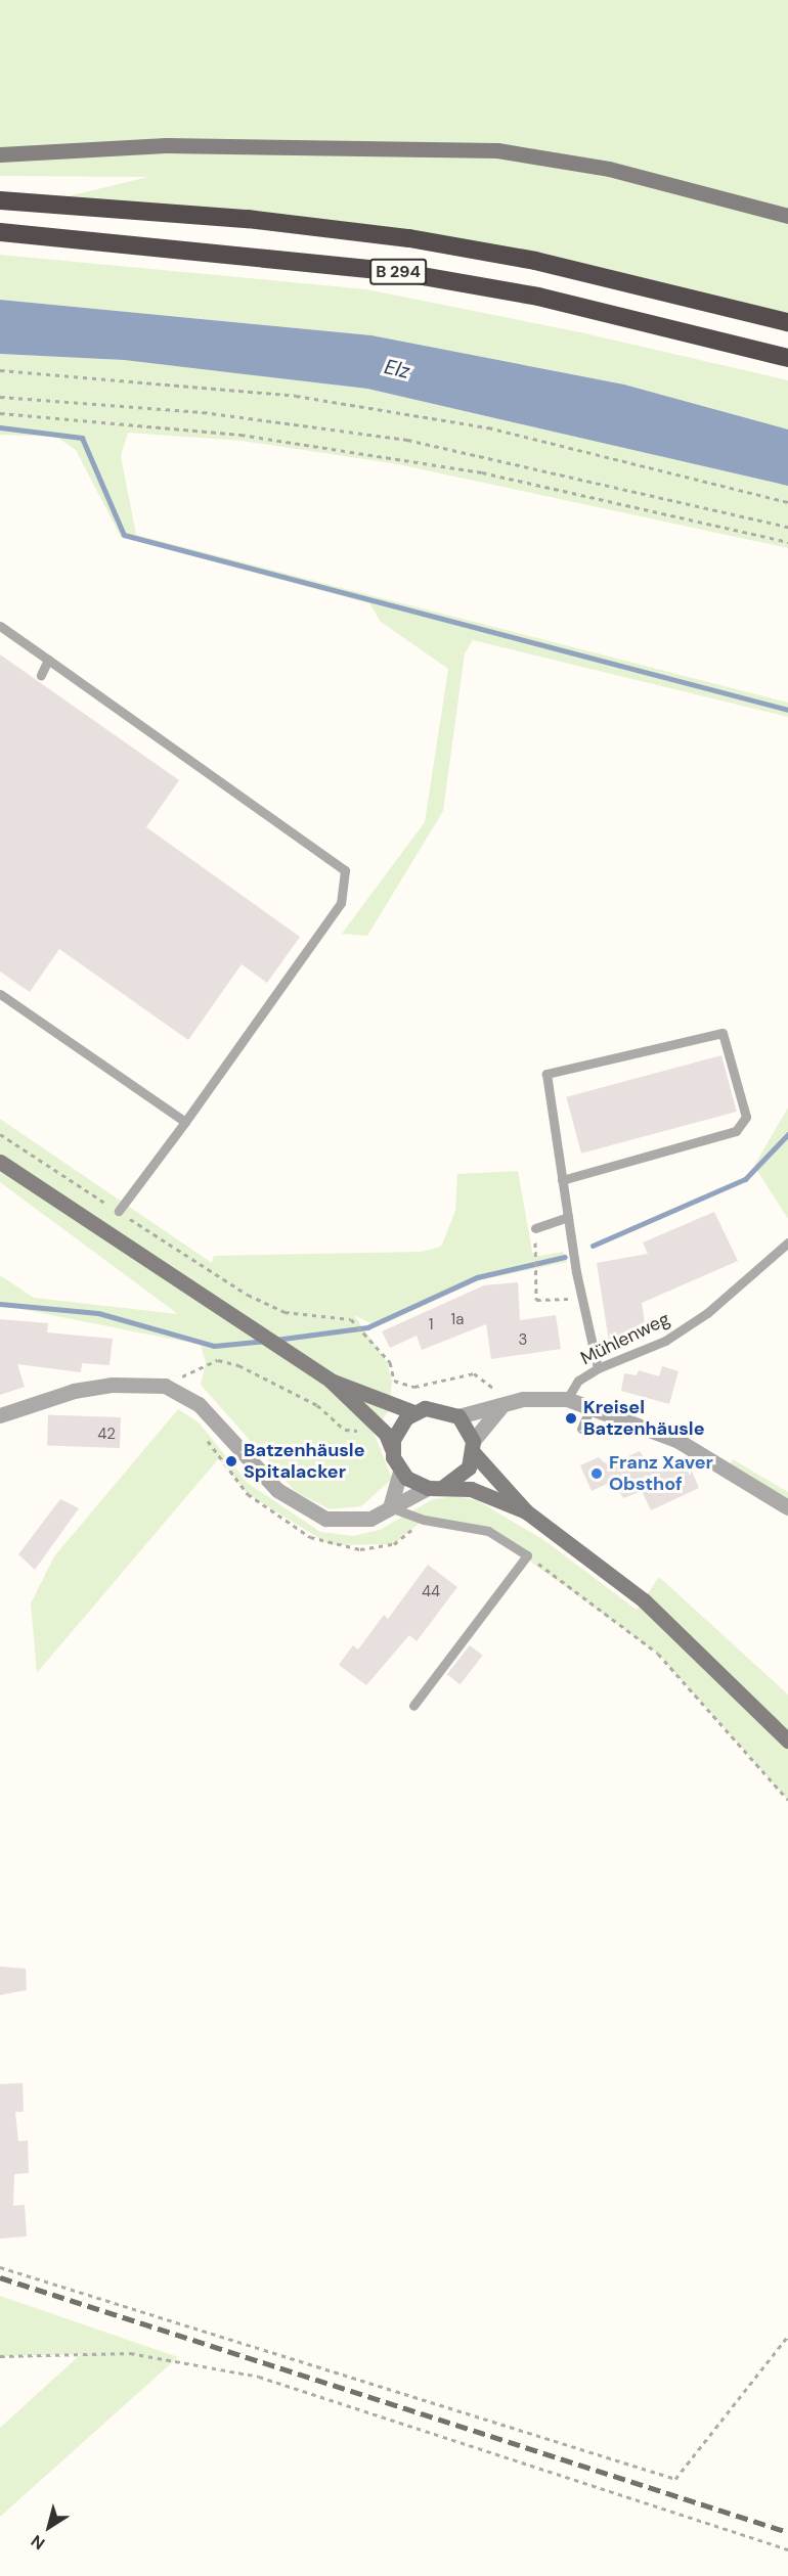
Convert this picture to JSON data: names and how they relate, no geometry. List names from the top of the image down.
{
  "streets": {
    "highway": ["B 294"],
    "lane": ["Mühlenweg"]
  },
  "water": ["Elz"],
  "places": ["Kreisel Batzenhäusle", "Batzenhäusle Spitalacker", "Franz Xaver Obsthof"],
  "house_numbers": [
    "1a",
    "1",
    "3",
    "42",
    "44"
  ],
  "north": "bottom left"
}
